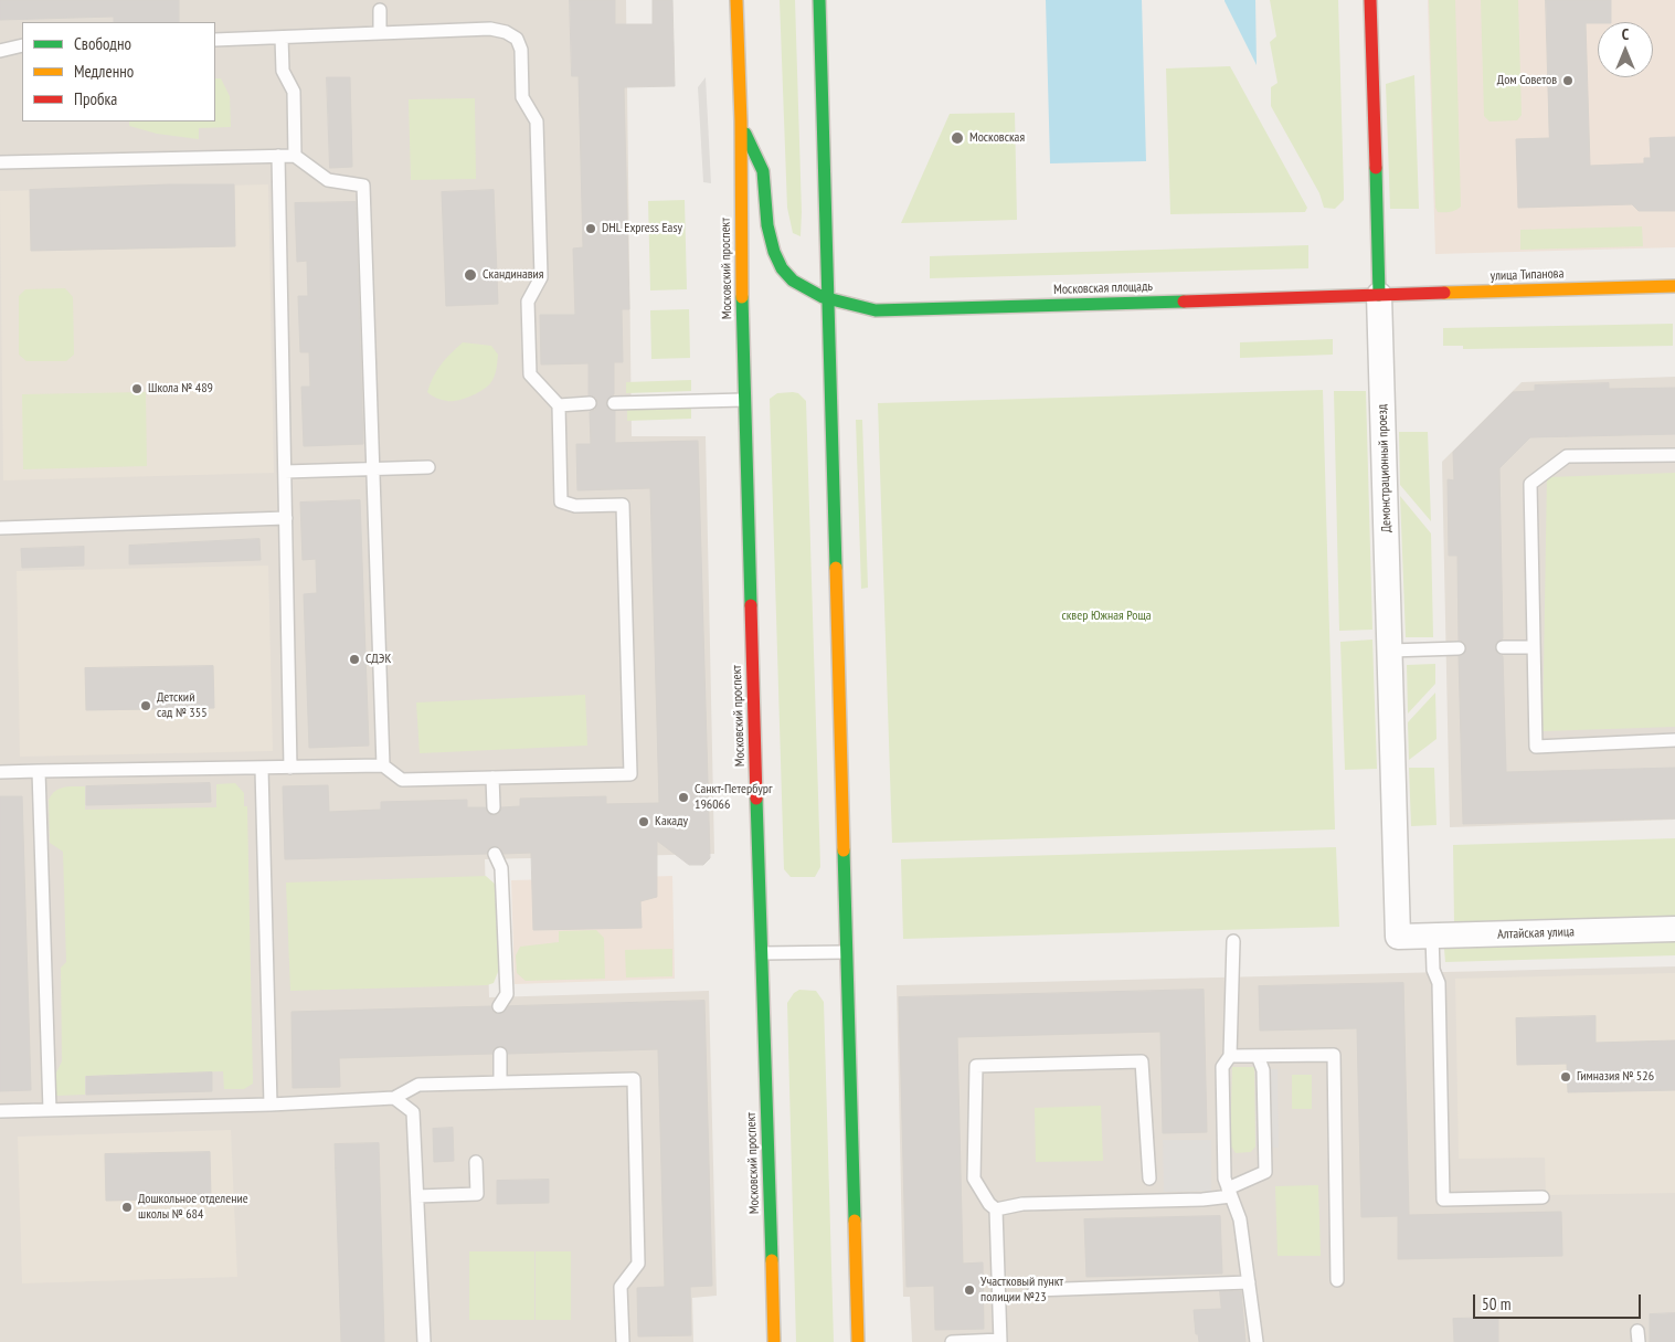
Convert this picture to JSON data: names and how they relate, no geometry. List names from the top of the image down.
{
  "streets": {
    "main road": [
      "Московский проспект",
      "улица Типанова",
      "Московская площадь",
      "Демонстрационный проезд"
    ],
    "street": ["Алтайская улица"]
  },
  "crossings": [
    ["Московский проспект", "Московская площадь"],
    ["улица Типанова", "Московская площадь"],
    ["улица Типанова", "Демонстрационный проезд"],
    ["Московская площадь", "Демонстрационный проезд"],
    ["Демонстрационный проезд", "Алтайская улица"]
  ],
  "parks": ["сквер Южная Роща"],
  "places": [
    "Дом Советов",
    "Московская",
    "DHL Express Easy",
    "Скандинавия",
    "Школа № 489",
    "СДЭК",
    "Детский сад № 355",
    "Санкт-Петербург 196066",
    "Какаду",
    "Гимназия № 526",
    "Дошкольное отделение школы № 684",
    "Участковый пункт полиции №23"
  ],
  "legend": ["Свободно", "Медленно", "Пробка"],
  "scale_bar": "50 m",
  "north": "top"
}
